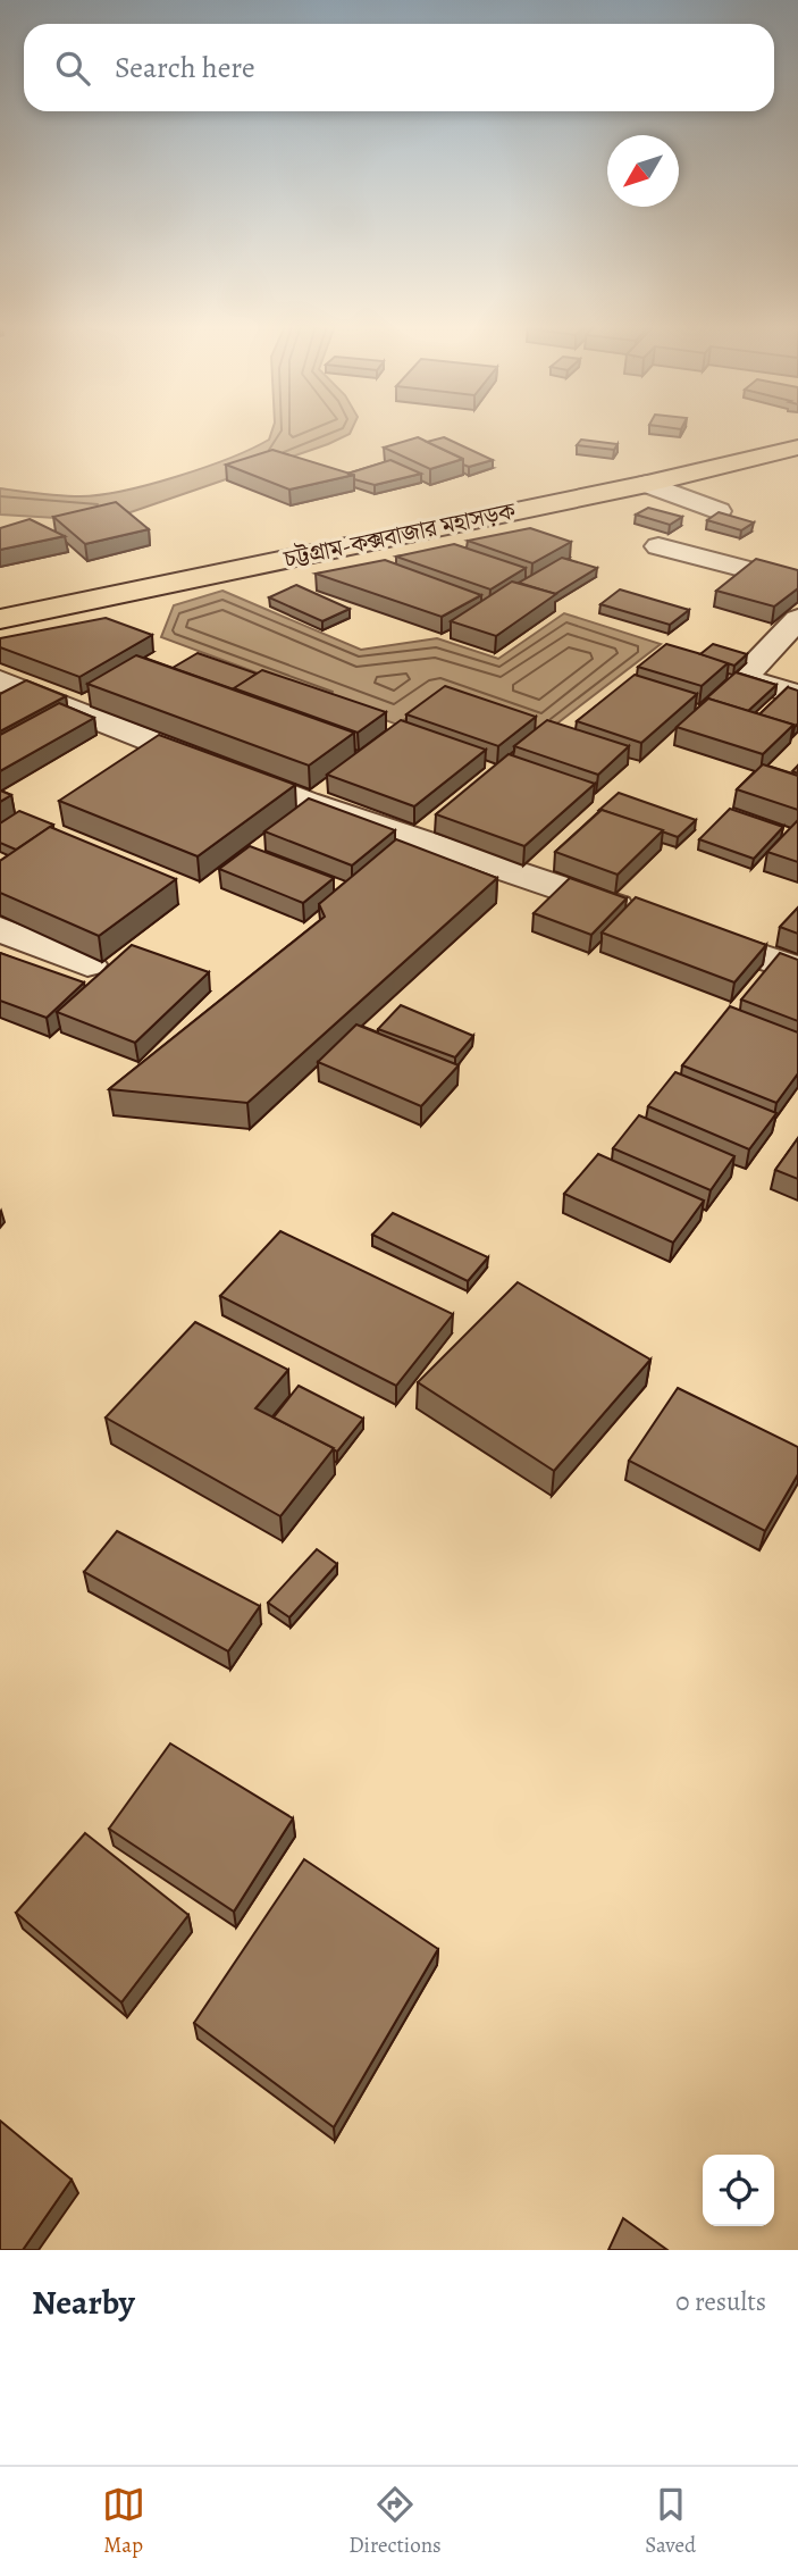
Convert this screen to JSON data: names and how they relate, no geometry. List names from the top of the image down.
{
  "streets": {
    "highway": ["চট্টগ্রাম-কক্সবাজার মহাসড়ক"]
  },
  "north": "bottom left",
  "page": {
    "search": "Search here",
    "heading": ["Nearby", "0 results"],
    "nav": ["Map", "Directions", "Saved"]
  }
}
